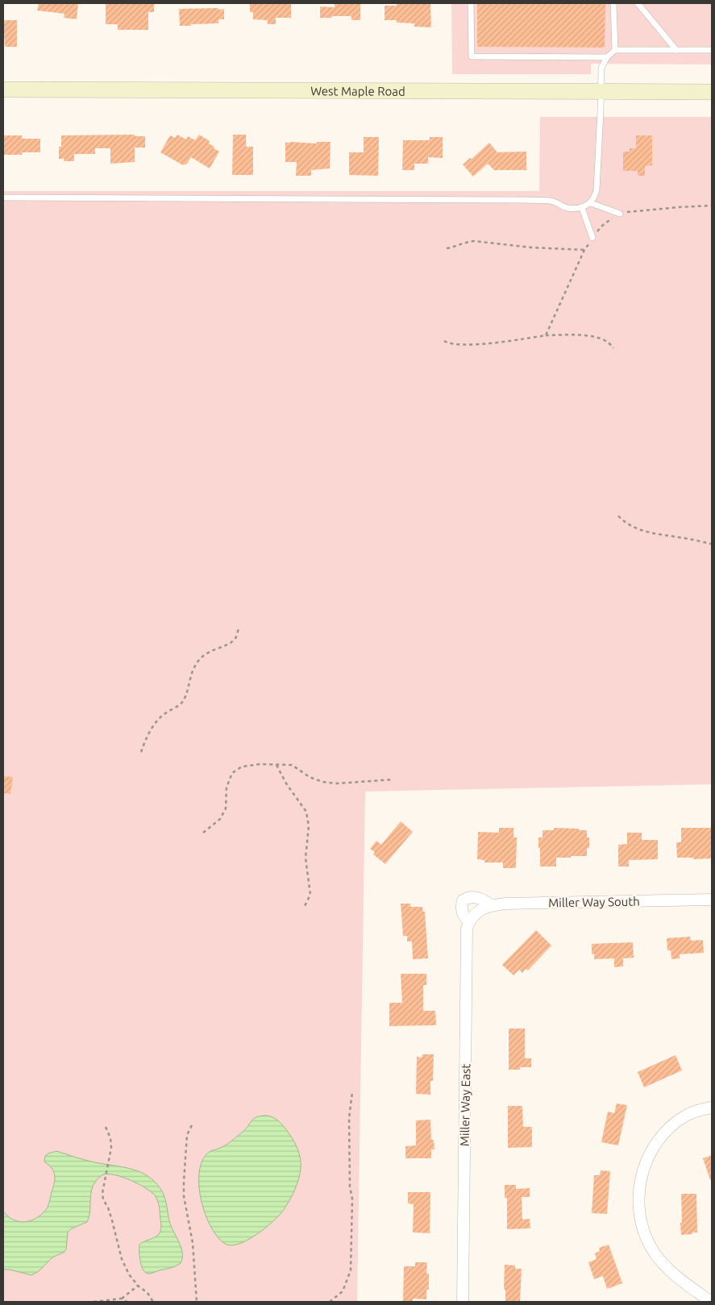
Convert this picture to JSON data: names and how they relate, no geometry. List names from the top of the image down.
{
  "streets": {
    "main road": ["West Maple Road"],
    "street": ["Miller Way South", "Miller Way East"]
  },
  "crossings": [
    ["Miller Way South", "Miller Way East"]
  ]
}
